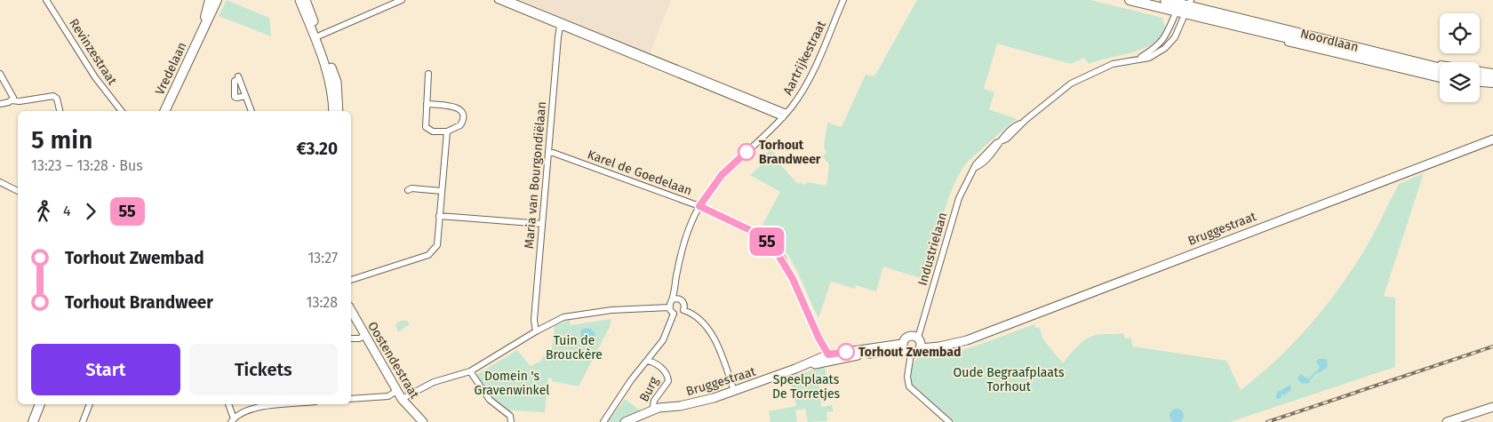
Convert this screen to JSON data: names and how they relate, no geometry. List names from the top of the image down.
{
  "streets": {
    "main road": ["Noordlaan", "Vredelaan"],
    "street": [
      "Revinzestraat",
      "Aartrijkestraat",
      "Karel de Goedelaan",
      "Maria van Bourgondiëlaan",
      "Bruggestraat",
      "Industrielaan",
      "Oostendestraat",
      "Burg"
    ]
  },
  "crossings": [
    ["Noordlaan", "Industrielaan"],
    ["Aartrijkestraat", "Karel de Goedelaan"],
    ["Karel de Goedelaan", "Maria van Bourgondiëlaan"],
    ["Karel de Goedelaan", "Bruggestraat"],
    ["Bruggestraat", "Industrielaan"],
    ["Bruggestraat", "Burg"]
  ],
  "parks": [
    "Tuin de Brouckère",
    "Oude Begraafplaats Torhout",
    "Domein 's Gravenwinkel",
    "Speelplaats De Torretjes"
  ],
  "places": ["Torhout Brandweer", "Torhout Zwembad"],
  "lines": ["bus line 55"],
  "page": {
    "on_map": "55",
    "heading": ["5 min", "13:23 – 13:28 · Bus", "€3.20"],
    "legs": ["4", "55"],
    "list": [
      {
        "name": "Torhout Zwembad",
        "value": "13:27"
      },
      {
        "name": "Torhout Brandweer",
        "value": "13:28"
      }
    ],
    "buttons": ["Start", "Tickets"]
  }
}
